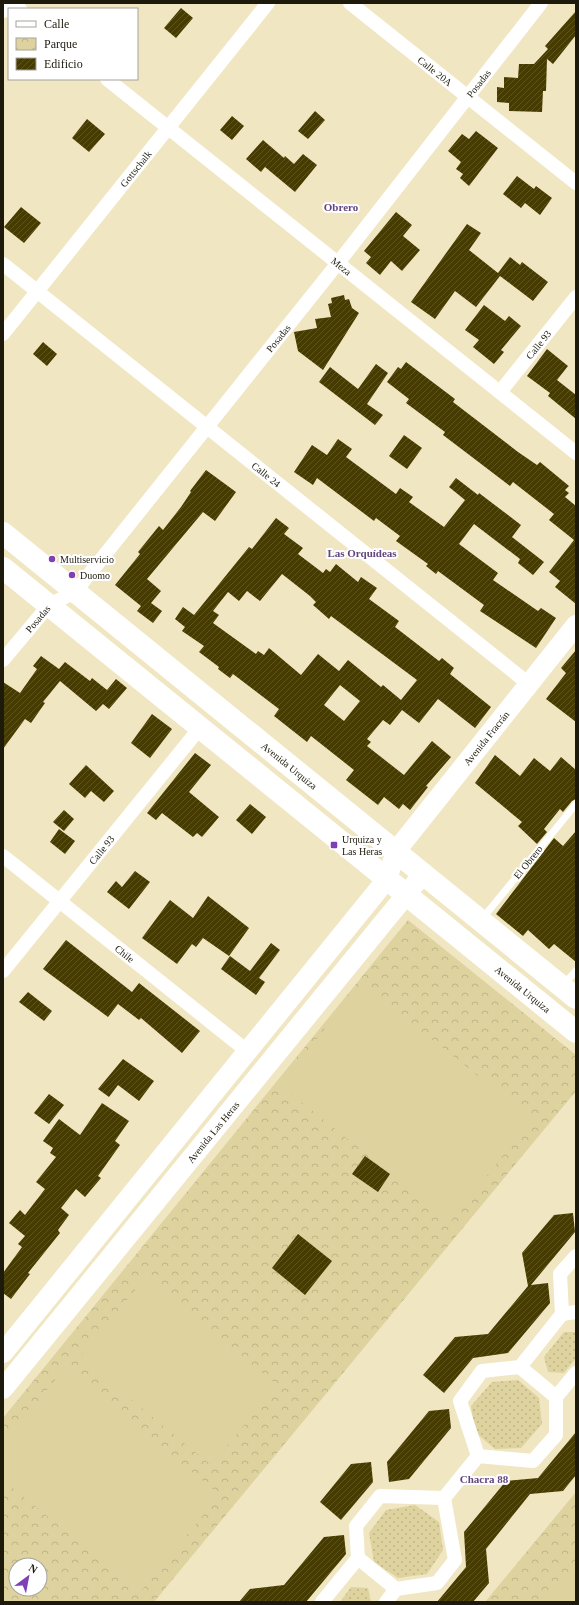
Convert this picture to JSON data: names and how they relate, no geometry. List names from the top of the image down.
{
  "streets": {
    "main road": ["Avenida Fracrán", "Avenida Urquiza", "Avenida Las Heras"],
    "street": [
      "Calle 20A",
      "Posadas",
      "Gottschalk",
      "Meza",
      "Calle 93",
      "Calle 24",
      "Chile"
    ],
    "lane": ["El Obrero"]
  },
  "crossings": [
    ["Calle 20A", "Posadas"],
    ["Posadas", "Meza"],
    ["Posadas", "Calle 24"],
    ["Posadas", "Avenida Urquiza"],
    ["Gottschalk", "Meza"],
    ["Gottschalk", "Calle 24"],
    ["Meza", "Calle 93"],
    ["Calle 93", "Avenida Urquiza"],
    ["Calle 93", "Chile"],
    ["Calle 24", "Avenida Fracrán"],
    ["Avenida Fracrán", "Avenida Urquiza"],
    ["Avenida Urquiza", "El Obrero"],
    ["Avenida Urquiza", "Avenida Las Heras"]
  ],
  "districts": ["Obrero", "Las Orquídeas", "Chacra 88"],
  "places": {
    "other": ["Multiservicio", "Duomo"],
    "transit": ["Urquiza y Las Heras"]
  },
  "legend": ["Calle", "Parque", "Edificio"],
  "north": "top right"
}
